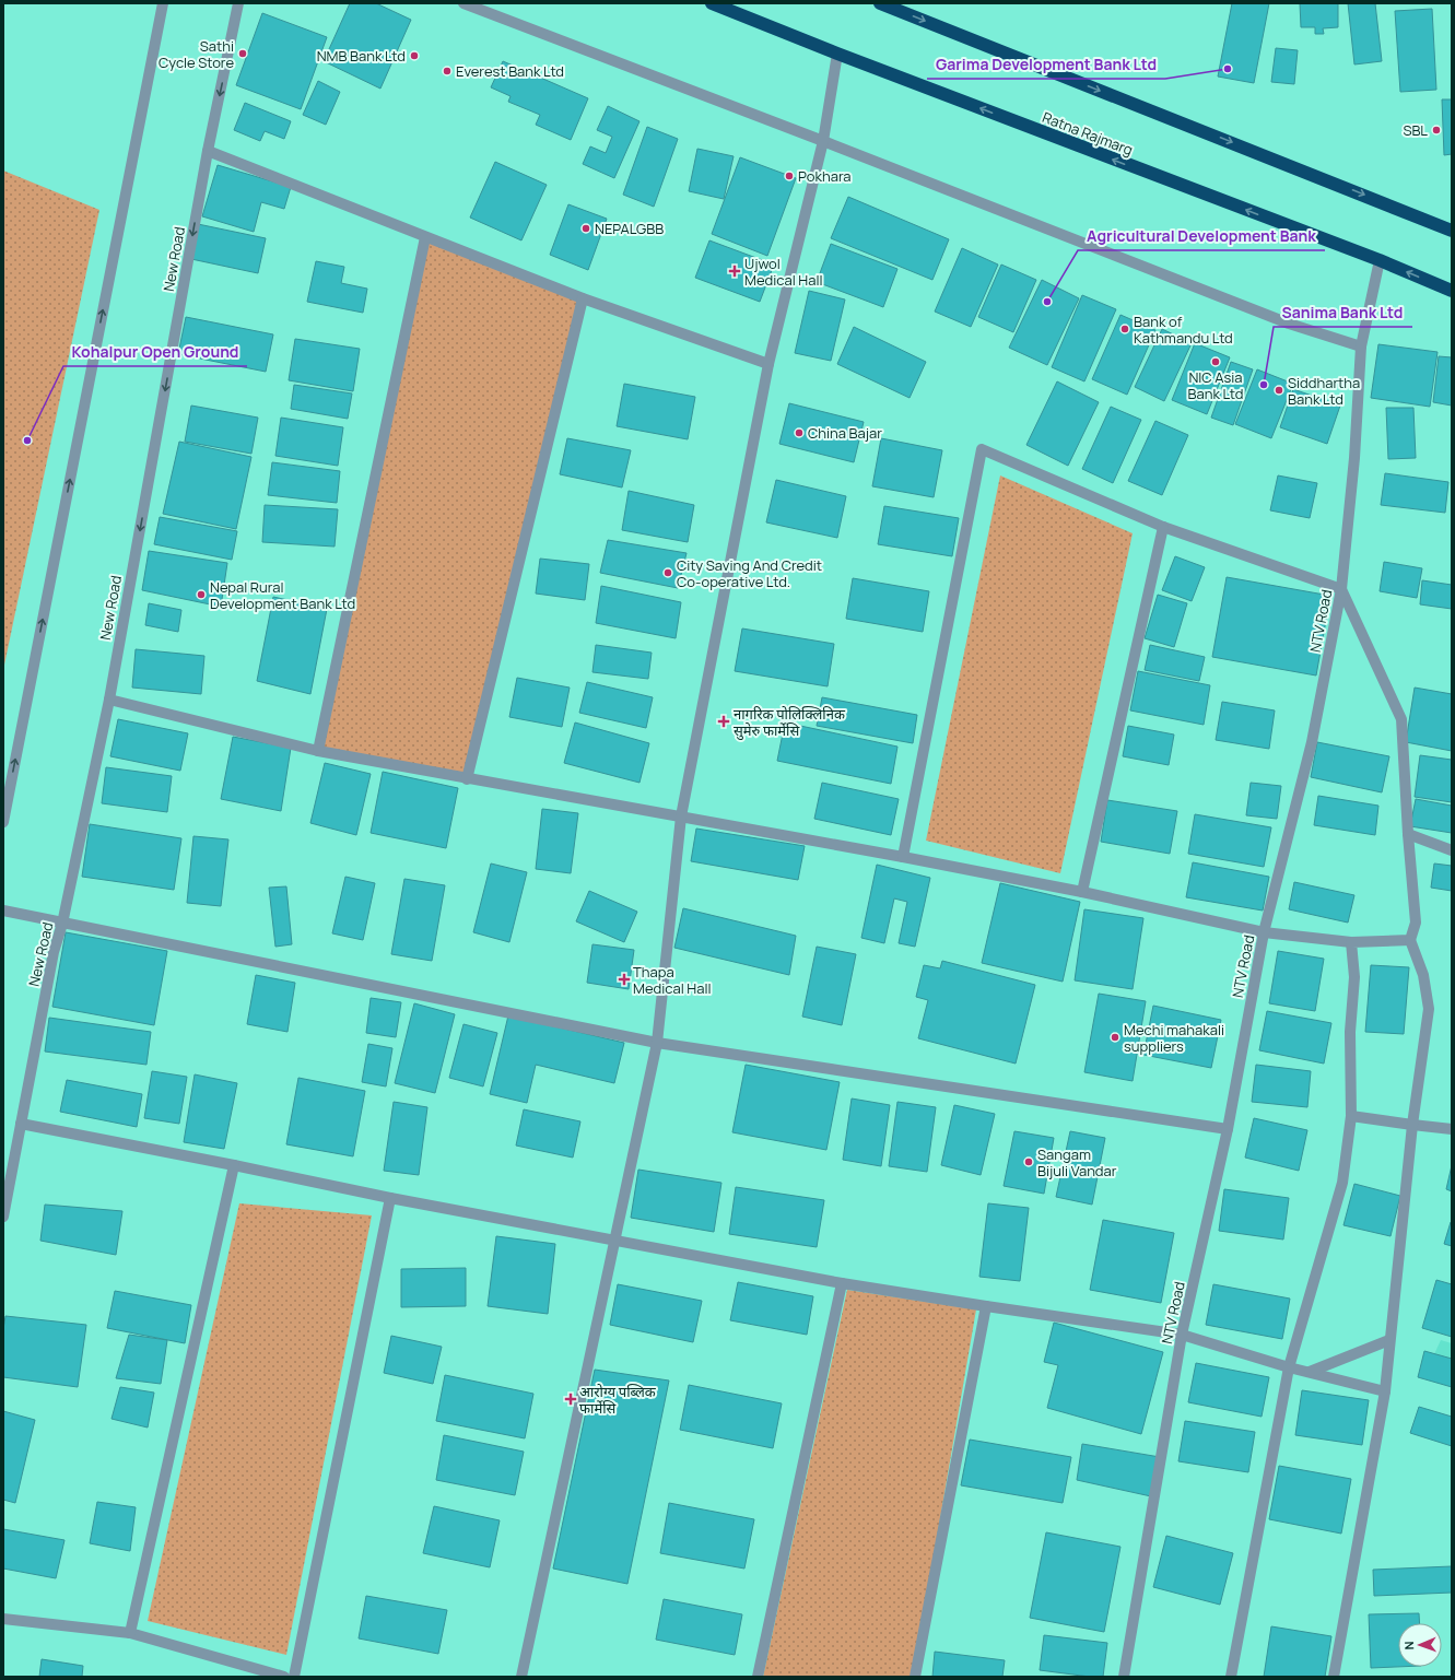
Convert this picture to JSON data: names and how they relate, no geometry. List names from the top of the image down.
{
  "streets": {
    "highway": ["Ratna Rajmarg"],
    "street": ["New Road", "NTV Road"]
  },
  "crossings": [
    ["Ratna Rajmarg", "NTV Road"]
  ],
  "places": {
    "other": [
      "Sathi Cycle Store",
      "NMB Bank Ltd",
      "Garima Development Bank Ltd",
      "Everest Bank Ltd",
      "SBL",
      "Pokhara",
      "NEPALGBB",
      "Agricultural Development Bank",
      "Bank of Kathmandu Ltd",
      "NIC Asia Bank Ltd",
      "Sanima Bank Ltd",
      "Siddhartha Bank Ltd",
      "China Bajar",
      "Kohalpur Open Ground",
      "City Saving And Credit Co-operative Ltd.",
      "Nepal Rural Development Bank Ltd",
      "Mechi mahakali suppliers",
      "Sangam Bijuli Vandar"
    ],
    "health": [
      "Ujwol Medical Hall",
      "नागरिक पोलिक्लिनिक सुमेरु फार्मेसि",
      "Thapa Medical Hall",
      "आरोग्य पब्लिक फार्मेसि"
    ]
  },
  "north": "left"
}
